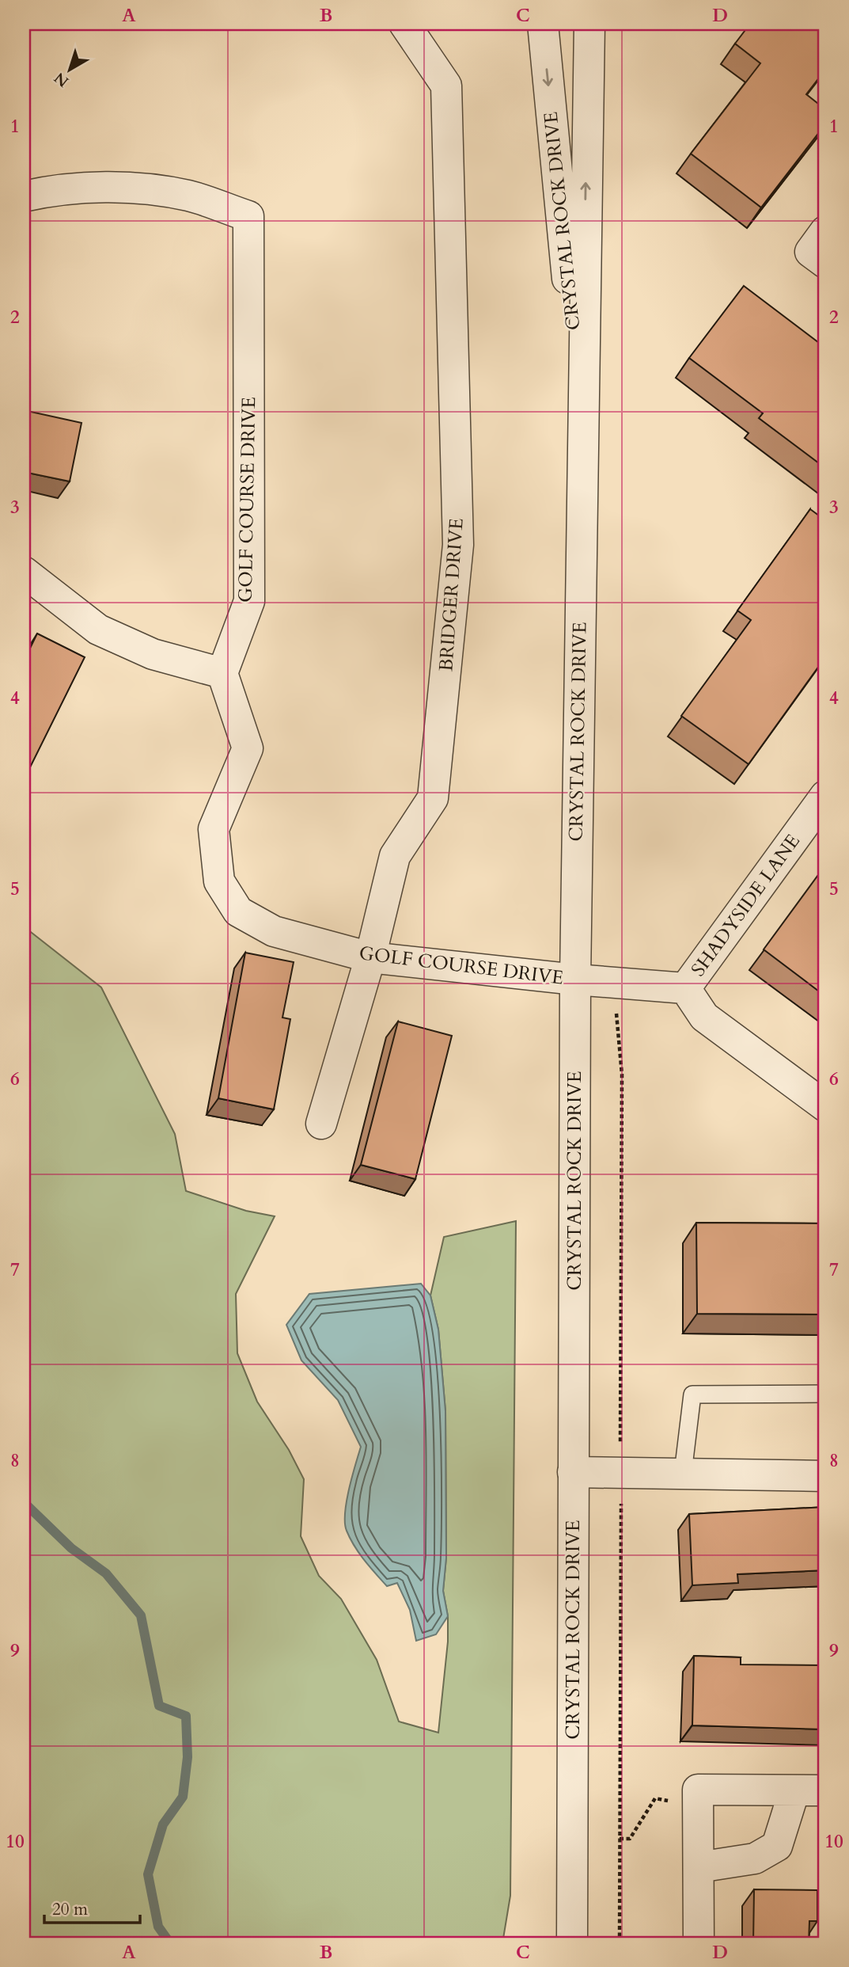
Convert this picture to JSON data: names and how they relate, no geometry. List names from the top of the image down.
{
  "streets": {
    "street": [
      "CRYSTAL ROCK DRIVE",
      "GOLF COURSE DRIVE",
      "BRIDGER DRIVE",
      "SHADYSIDE LANE"
    ]
  },
  "crossings": [
    ["CRYSTAL ROCK DRIVE", "GOLF COURSE DRIVE"],
    ["GOLF COURSE DRIVE", "BRIDGER DRIVE"],
    ["GOLF COURSE DRIVE", "SHADYSIDE LANE"]
  ],
  "scale_bar": "20 m",
  "north": "bottom left",
  "grid": {
    "columns": [
      "A",
      "B",
      "C",
      "D"
    ],
    "rows": [
      "1",
      "2",
      "3",
      "4",
      "5",
      "6",
      "7",
      "8",
      "9",
      "10"
    ]
  }
}
